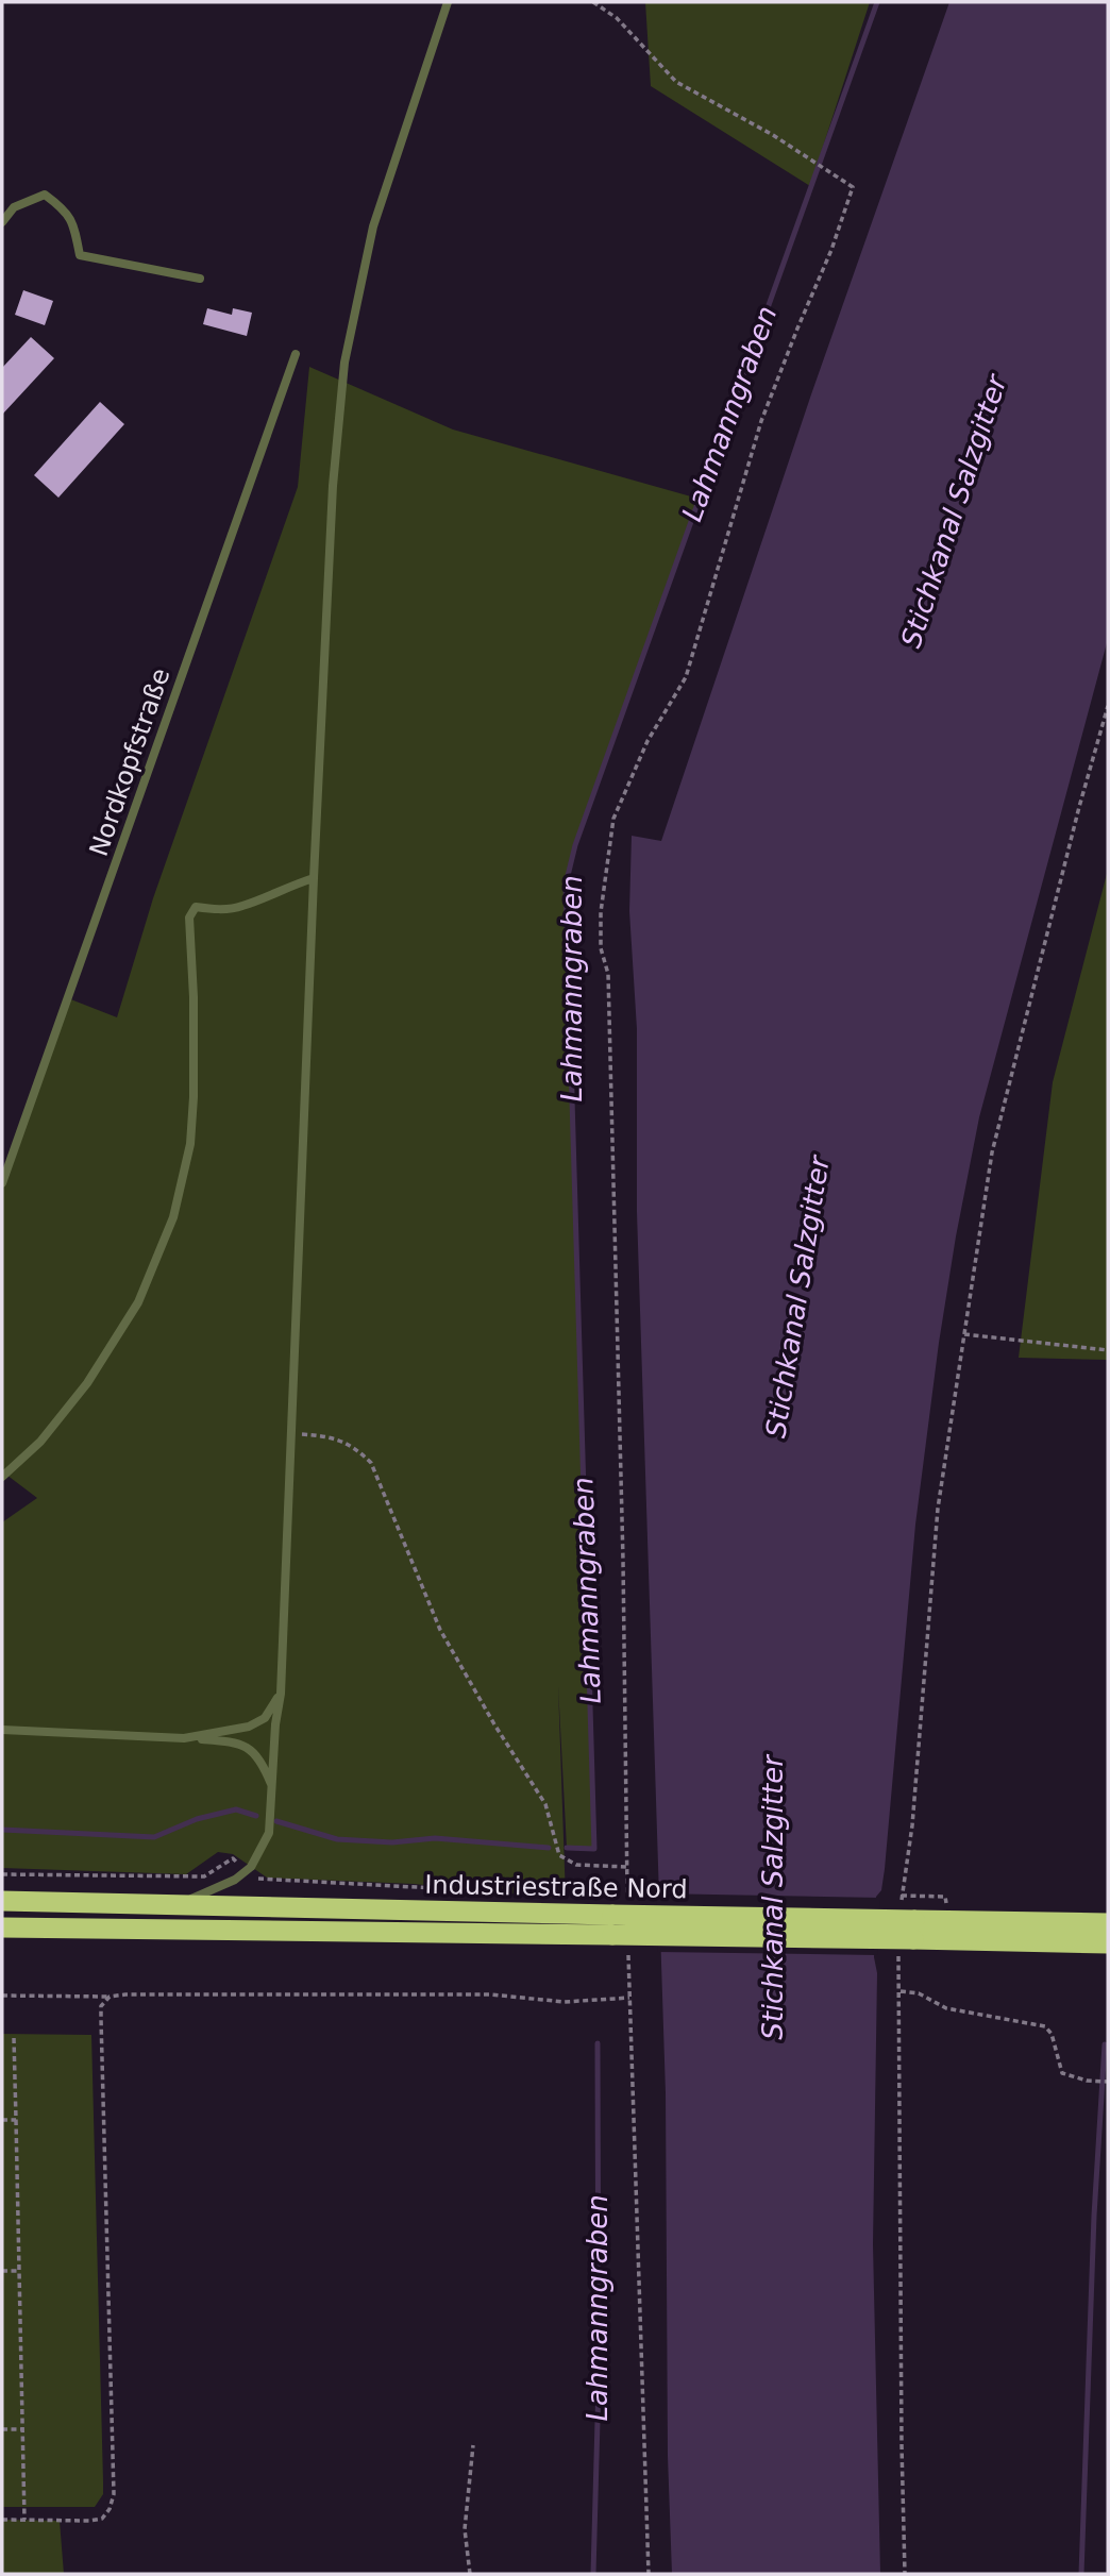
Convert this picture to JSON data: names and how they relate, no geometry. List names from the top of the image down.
{
  "streets": {
    "highway": ["Industriestraße Nord"],
    "lane": ["Nordkopfstraße"]
  },
  "water": ["Lahmanngraben", "Stichkanal Salzgitter"]
}
